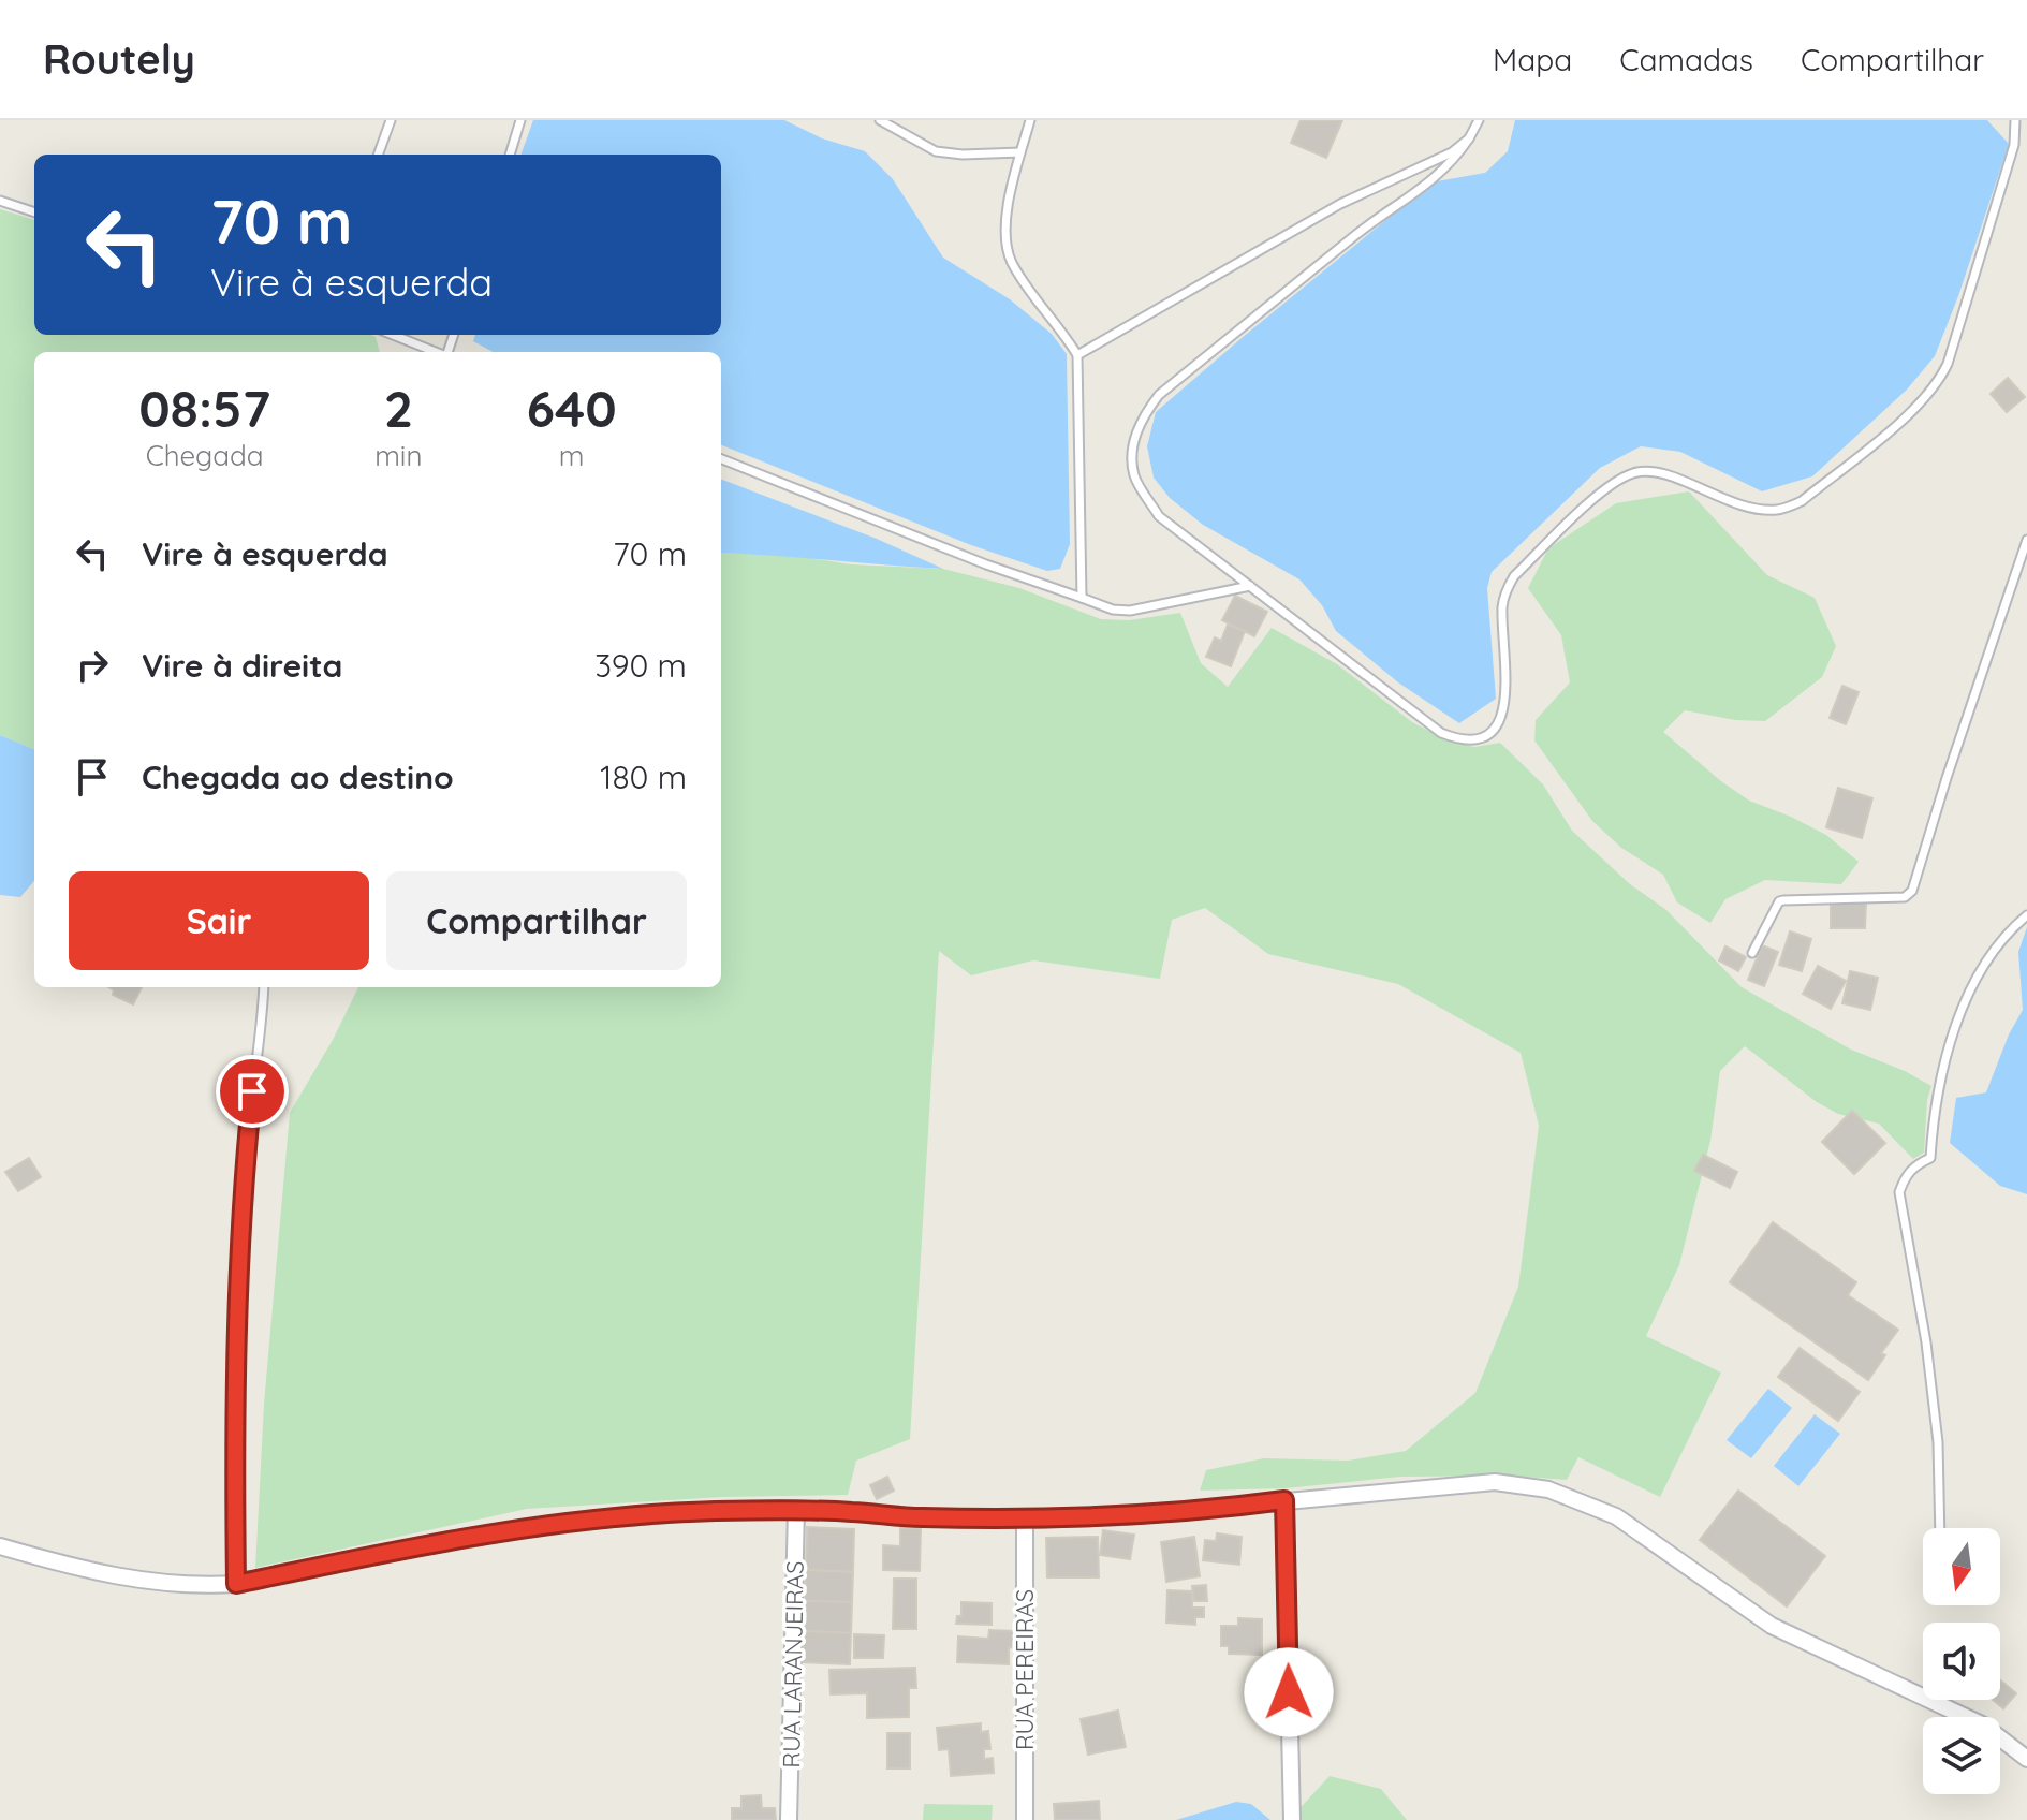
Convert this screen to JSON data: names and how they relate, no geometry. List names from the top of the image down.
{
  "streets": {
    "street": ["RUA LARANJEIRAS", "RUA PEREIRAS"]
  },
  "north": "bottom",
  "page": {
    "header": "Routely",
    "nav": ["Mapa", "Camadas", "Compartilhar"],
    "turn": ["70 m", "Vire à esquerda"],
    "eta": [
      "08:57",
      "Chegada",
      "2",
      "min",
      "640",
      "m"
    ],
    "list": [
      {
        "name": "Vire à esquerda",
        "value": "70 m"
      },
      {
        "name": "Vire à direita",
        "value": "390 m"
      },
      {
        "name": "Chegada ao destino",
        "value": "180 m"
      }
    ],
    "buttons": ["Sair", "Compartilhar"]
  }
}
